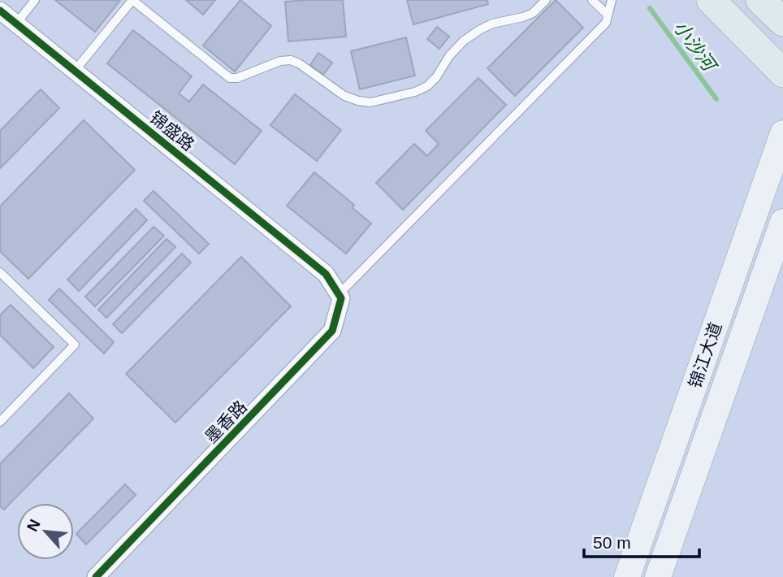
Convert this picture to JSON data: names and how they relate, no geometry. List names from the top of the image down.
{
  "streets": {
    "main road": ["锦江大道"],
    "street": ["锦盛路", "墨香路"]
  },
  "crossings": [
    ["锦盛路", "墨香路"]
  ],
  "water": ["小沙河"],
  "scale_bar": "50 m",
  "north": "top left"
}
